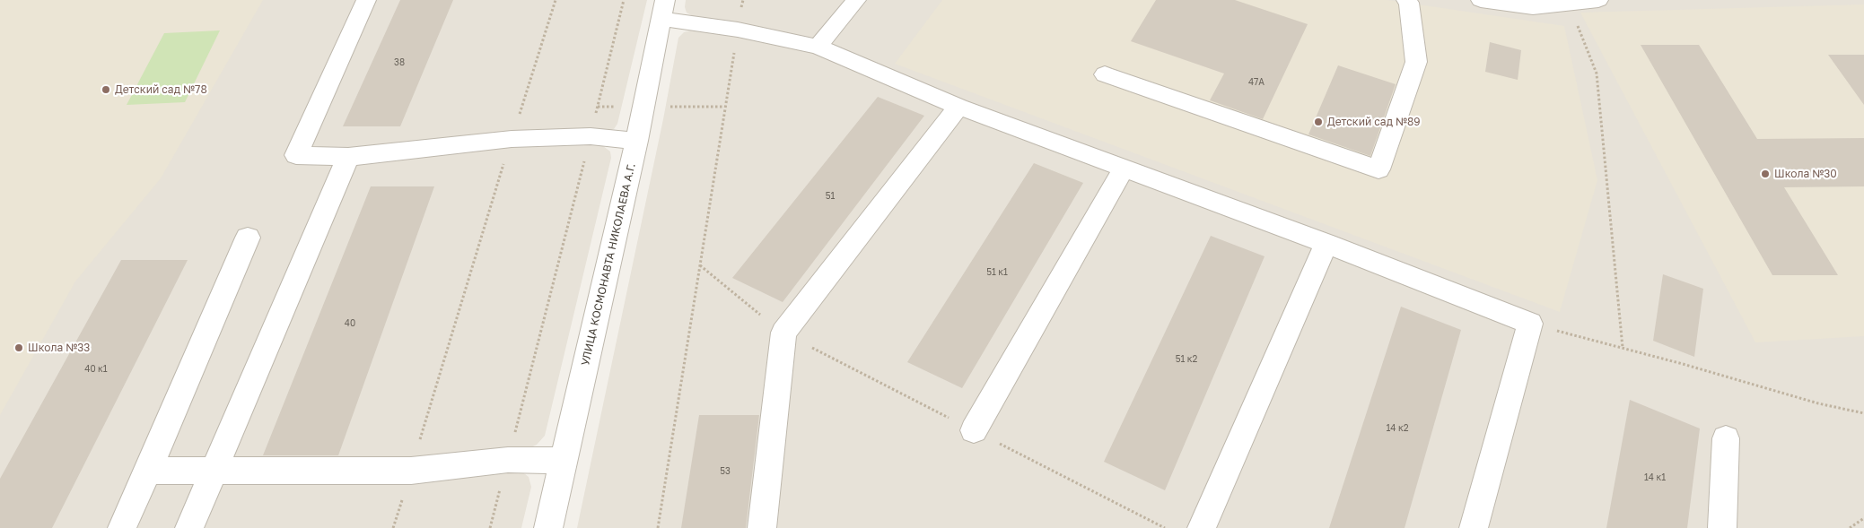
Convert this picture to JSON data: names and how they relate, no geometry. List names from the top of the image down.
{
  "streets": {
    "street": ["УЛИЦА КОСМОНАВТА НИКОЛАЕВА А.Г."]
  },
  "places": [
    "Детский сад №78",
    "Детский сад №89",
    "Школа №30",
    "Школа №33"
  ],
  "house_numbers": [
    "38",
    "47А",
    "51",
    "51 к1",
    "40",
    "51 к2",
    "40 к1",
    "14 к2",
    "53",
    "14 к1"
  ]
}
